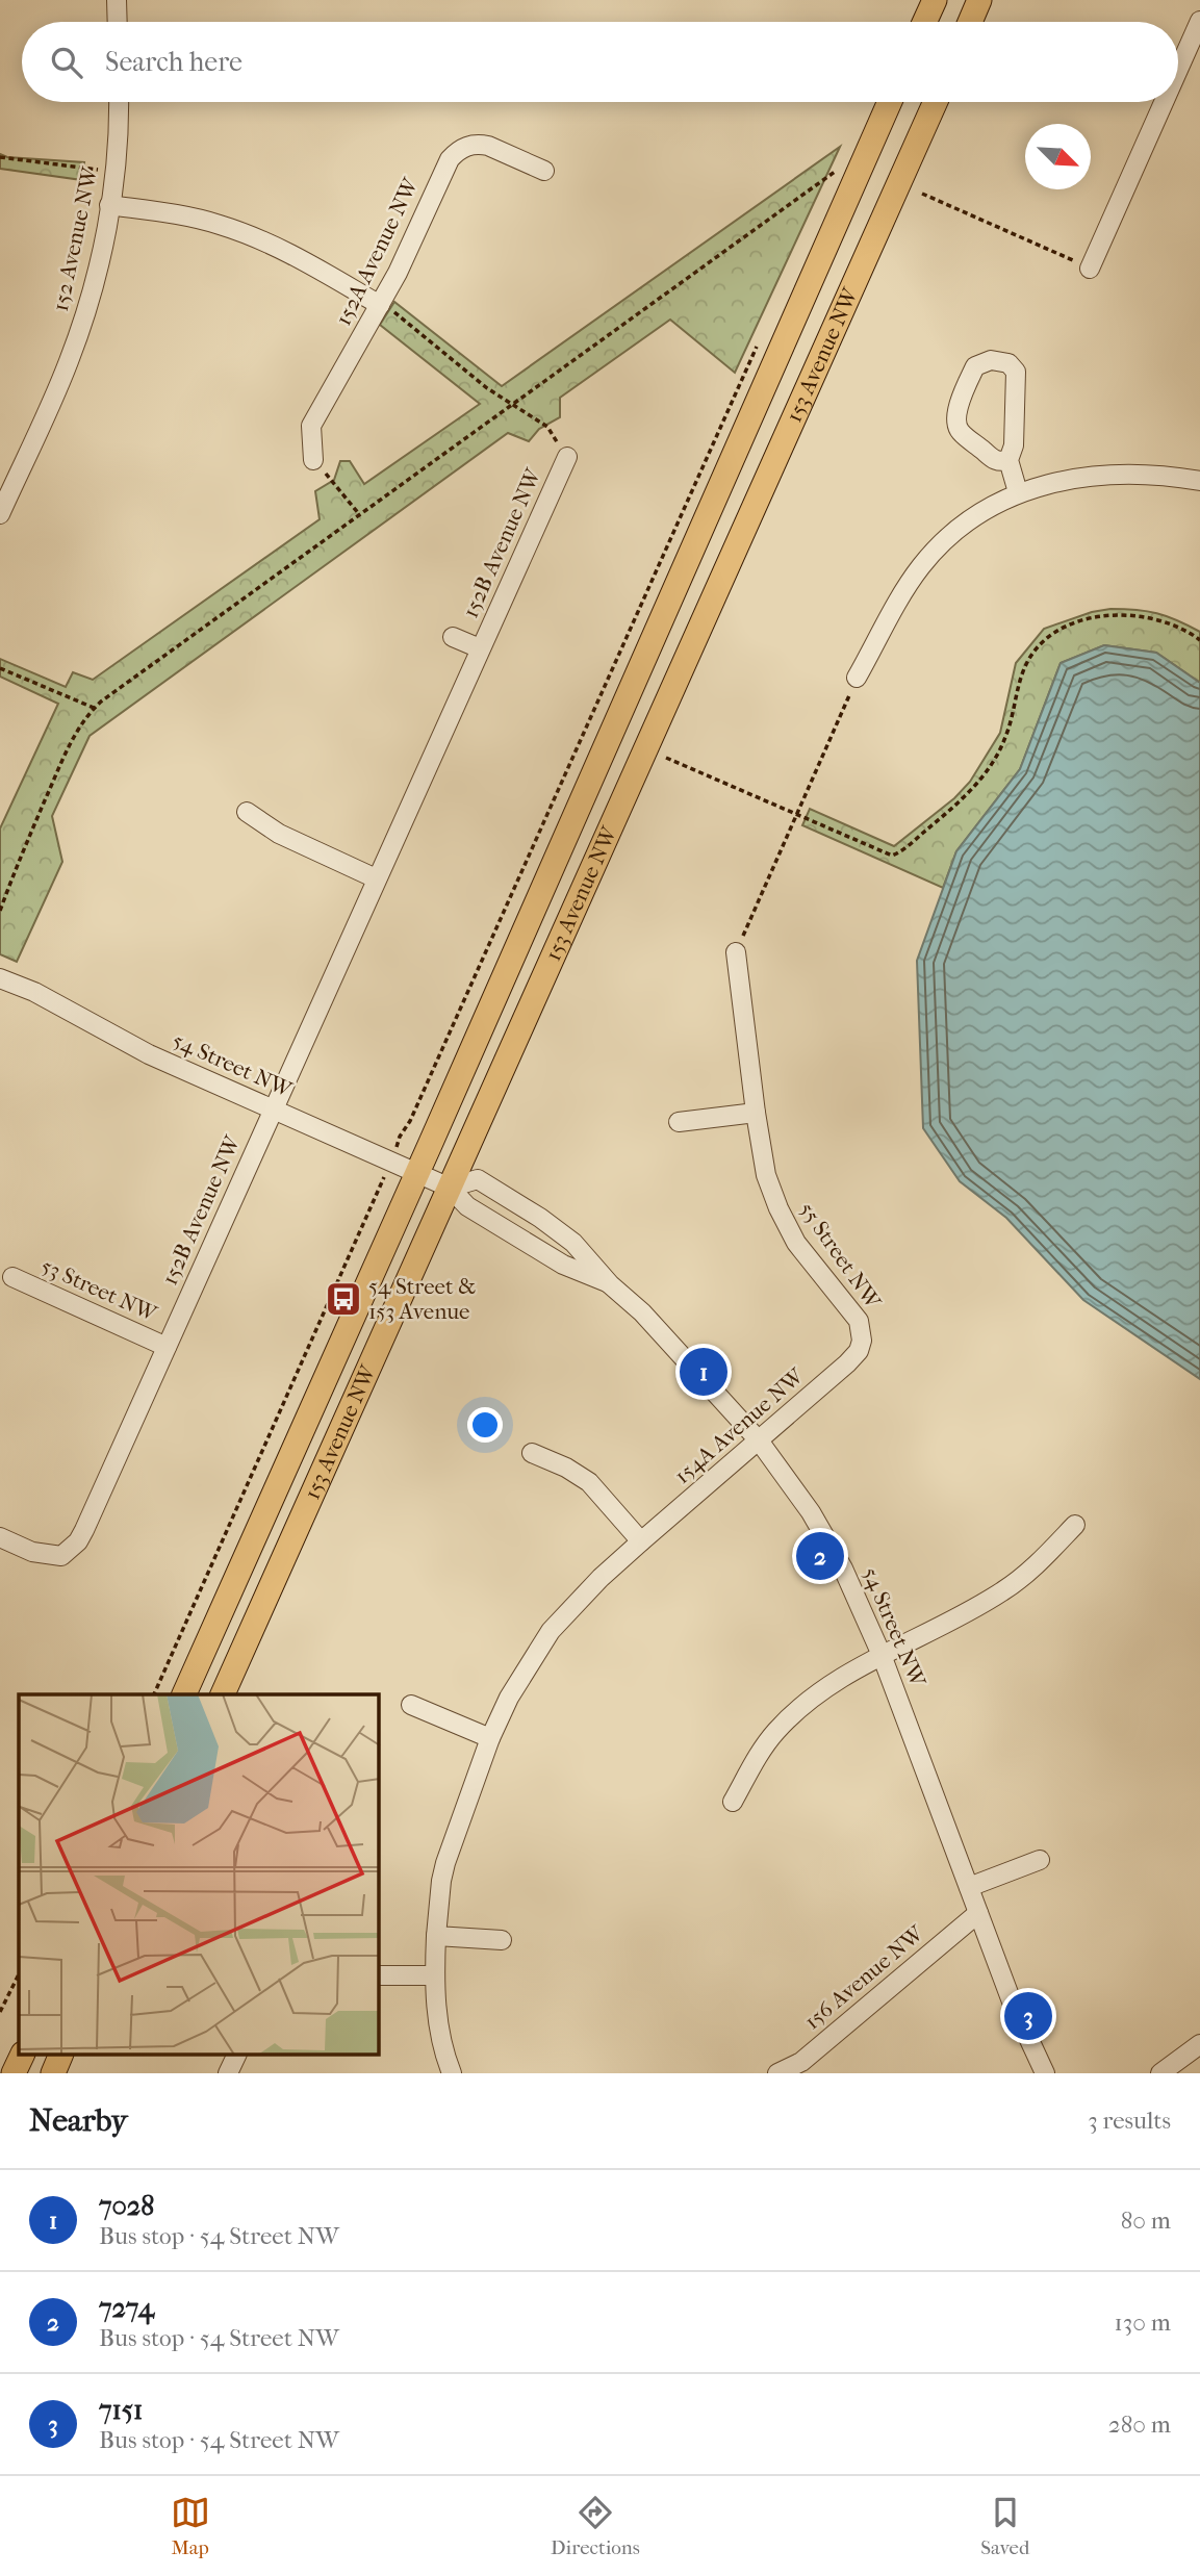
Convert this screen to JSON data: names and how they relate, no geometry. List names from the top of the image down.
{
  "streets": {
    "main road": ["153 Avenue NW"],
    "street": [
      "152 Avenue NW",
      "152A Avenue NW",
      "152B Avenue NW",
      "54 Street NW",
      "55 Street NW",
      "53 Street NW",
      "154A Avenue NW",
      "156 Avenue NW"
    ]
  },
  "crossings": [
    ["153 Avenue NW", "54 Street NW"],
    ["152B Avenue NW", "54 Street NW"],
    ["152B Avenue NW", "53 Street NW"],
    ["54 Street NW", "154A Avenue NW"],
    ["54 Street NW", "156 Avenue NW"],
    ["55 Street NW", "154A Avenue NW"]
  ],
  "places": {
    "bus stop": ["54 Street & 153 Avenue"]
  },
  "north": "bottom right",
  "page": {
    "search": "Search here",
    "pins": ["1", "2", "3"],
    "heading": ["Nearby", "3 results"],
    "list": [
      {
        "mark": "1",
        "name": "7028",
        "note": "Bus stop · 54 Street NW",
        "value": "80 m"
      },
      {
        "mark": "2",
        "name": "7274",
        "note": "Bus stop · 54 Street NW",
        "value": "130 m"
      },
      {
        "mark": "3",
        "name": "7151",
        "note": "Bus stop · 54 Street NW",
        "value": "280 m"
      }
    ],
    "nav": ["Map", "Directions", "Saved"]
  }
}
